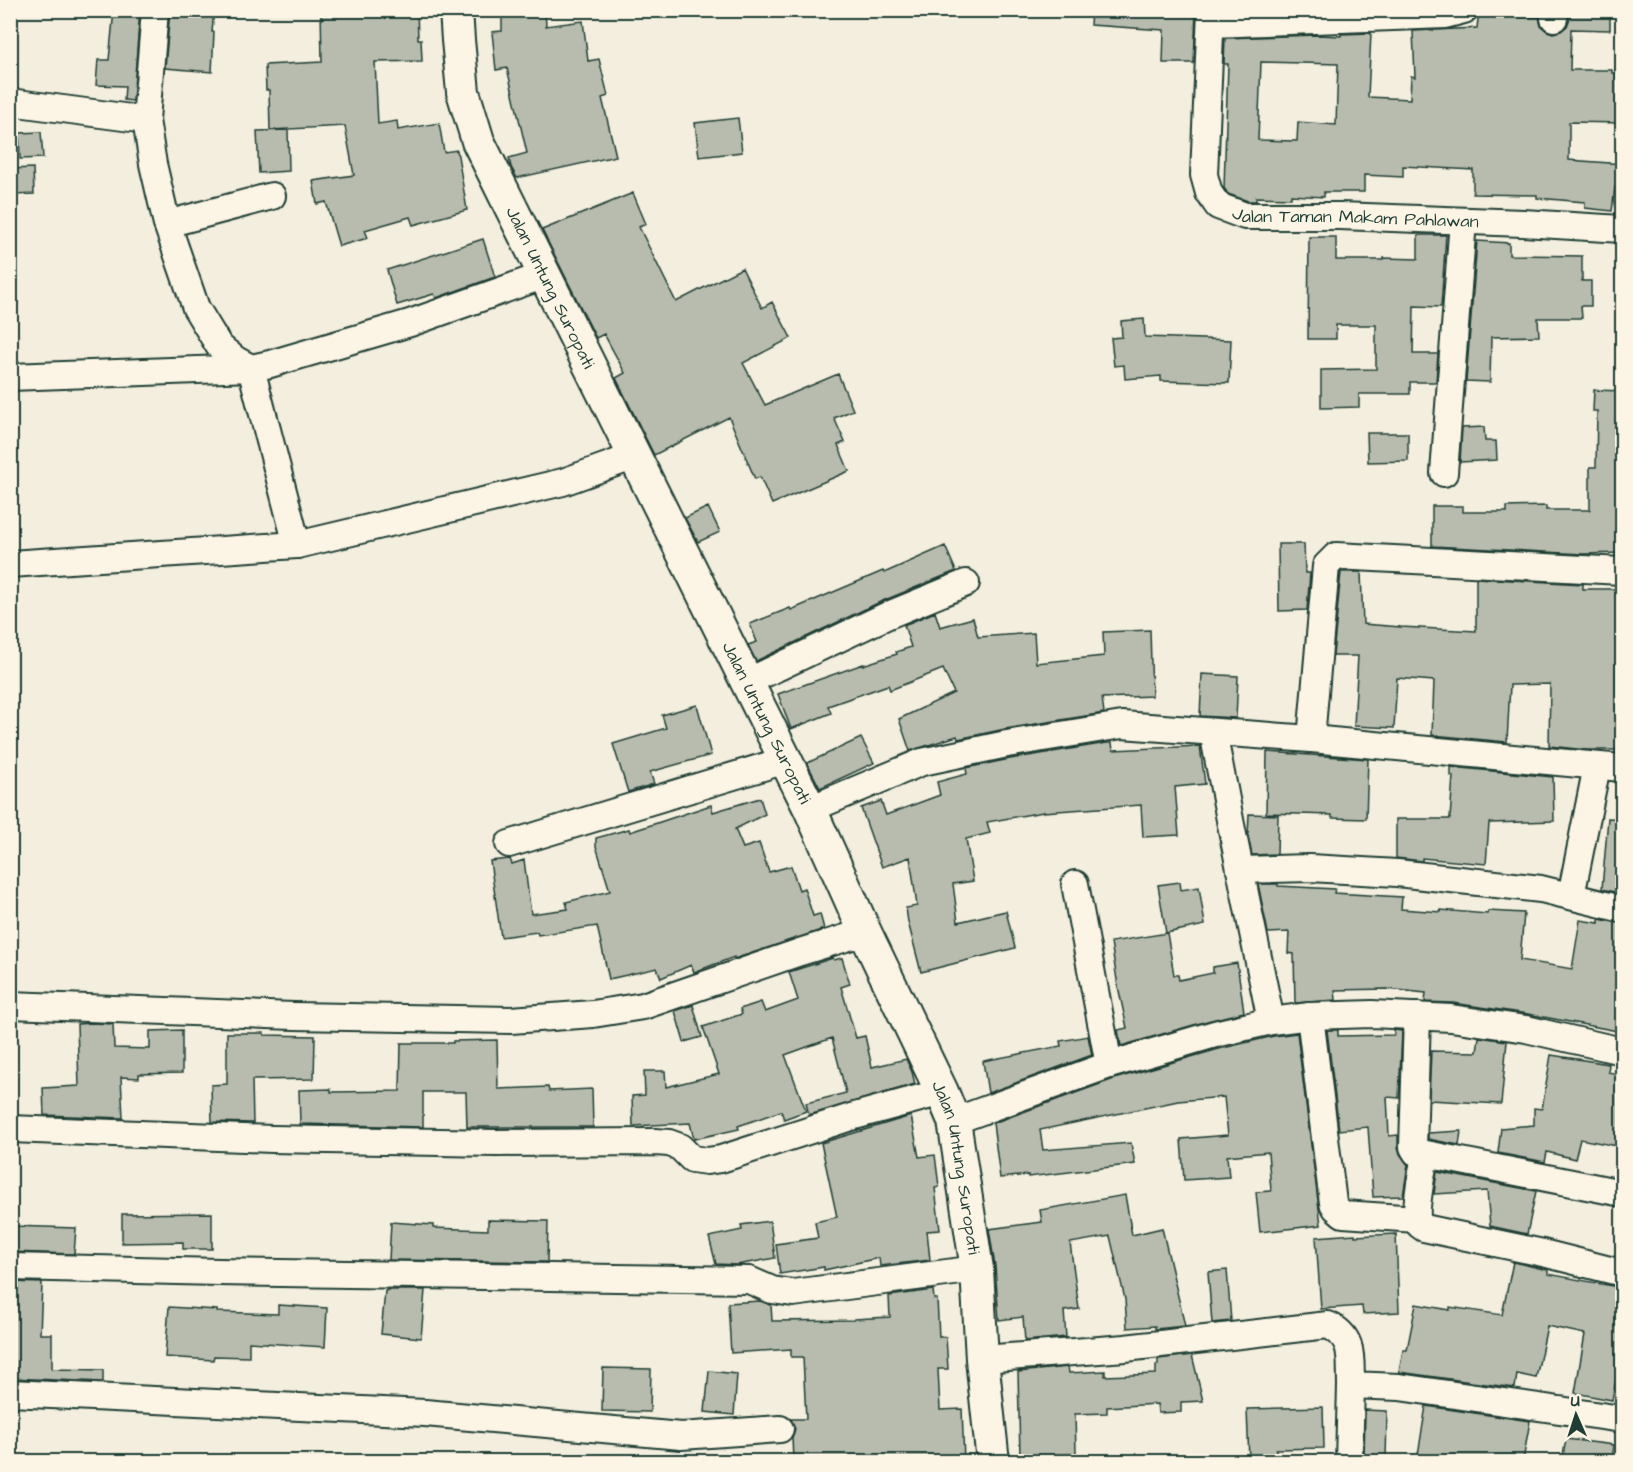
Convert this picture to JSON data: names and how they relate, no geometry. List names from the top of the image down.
{
  "streets": {
    "main road": ["Jalan Untung Suropati"],
    "street": ["Jalan Taman Makam Pahlawan"]
  },
  "north": "top"
}
